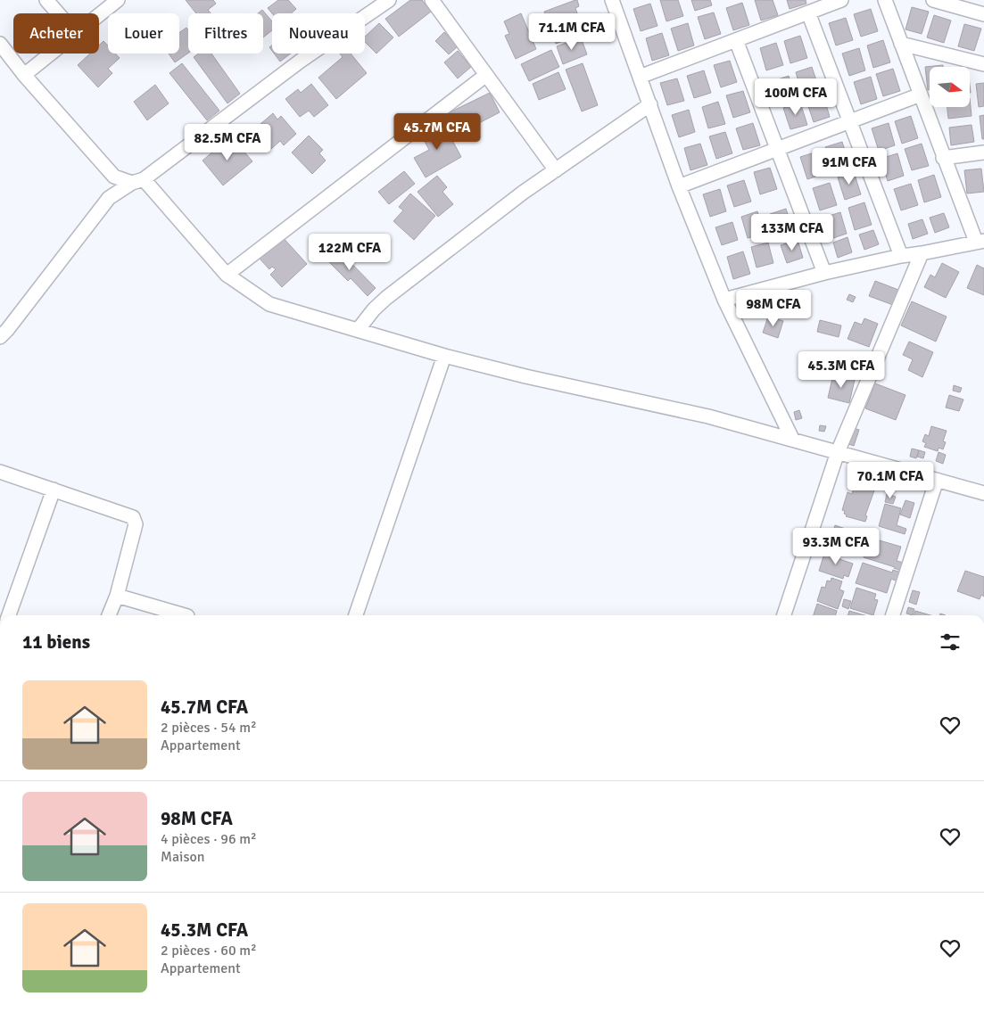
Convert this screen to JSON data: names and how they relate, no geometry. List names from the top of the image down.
{
  "north": "right",
  "page": {
    "price": [
      "71.1M CFA",
      "100M CFA",
      "45.7M CFA",
      "82.5M CFA",
      "91M CFA",
      "133M CFA",
      "122M CFA",
      "98M CFA",
      "45.3M CFA",
      "70.1M CFA",
      "93.3M CFA"
    ],
    "chip": [
      "Acheter",
      "Louer",
      "Filtres",
      "Nouveau"
    ],
    "heading": "11 biens",
    "list": [
      {
        "name": "45.7M CFA",
        "note": "2 pièces · 54 m² · Appartement"
      },
      {
        "name": "98M CFA",
        "note": "4 pièces · 96 m² · Maison"
      },
      {
        "name": "45.3M CFA",
        "note": "2 pièces · 60 m² · Appartement"
      }
    ]
  }
}
